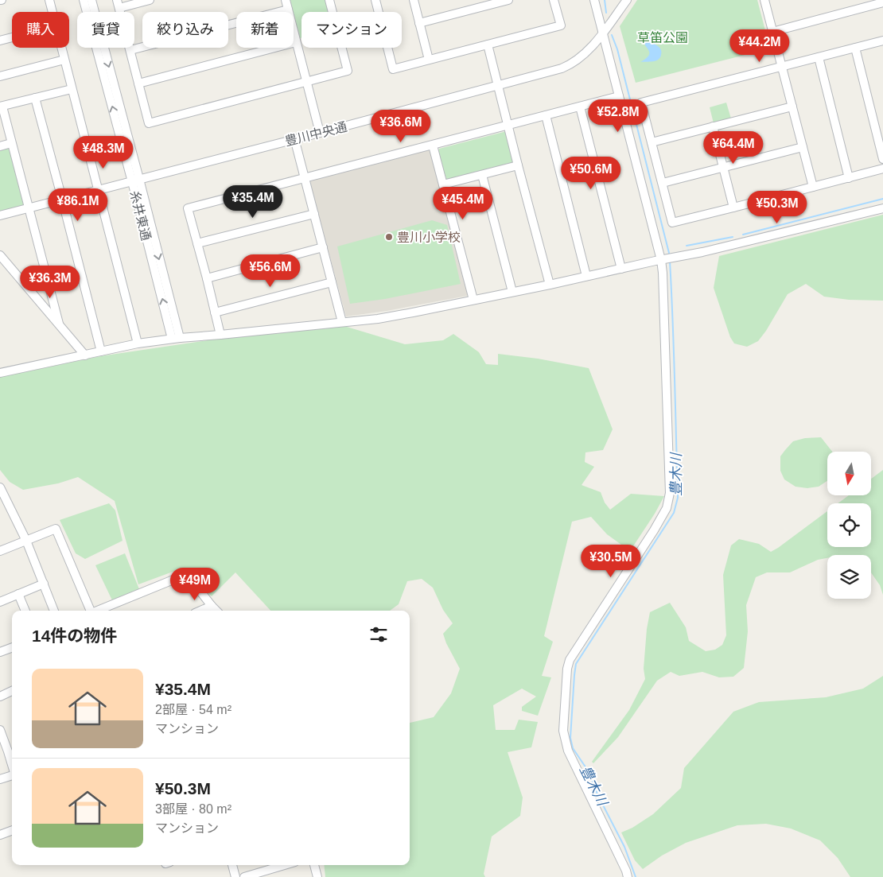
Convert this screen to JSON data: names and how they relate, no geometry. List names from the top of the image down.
{
  "streets": {
    "street": ["豊川中央通", "糸井東通"]
  },
  "crossings": [
    ["豊川中央通", "糸井東通"]
  ],
  "water": ["豊木川"],
  "parks": ["草笛公園"],
  "places": ["豊川小学校"],
  "north": "bottom",
  "page": {
    "chip": [
      "購入",
      "賃貸",
      "絞り込み",
      "新着",
      "マンション"
    ],
    "price": [
      "¥44.2M",
      "¥52.8M",
      "¥36.6M",
      "¥64.4M",
      "¥48.3M",
      "¥50.6M",
      "¥35.4M",
      "¥45.4M",
      "¥86.1M",
      "¥50.3M",
      "¥56.6M",
      "¥36.3M",
      "¥30.5M",
      "¥49M"
    ],
    "heading": "14件の物件",
    "list": [
      {
        "name": "¥35.4M",
        "note": "2部屋 · 54 m² · マンション"
      },
      {
        "name": "¥50.3M",
        "note": "3部屋 · 80 m² · マンション"
      }
    ]
  }
}
